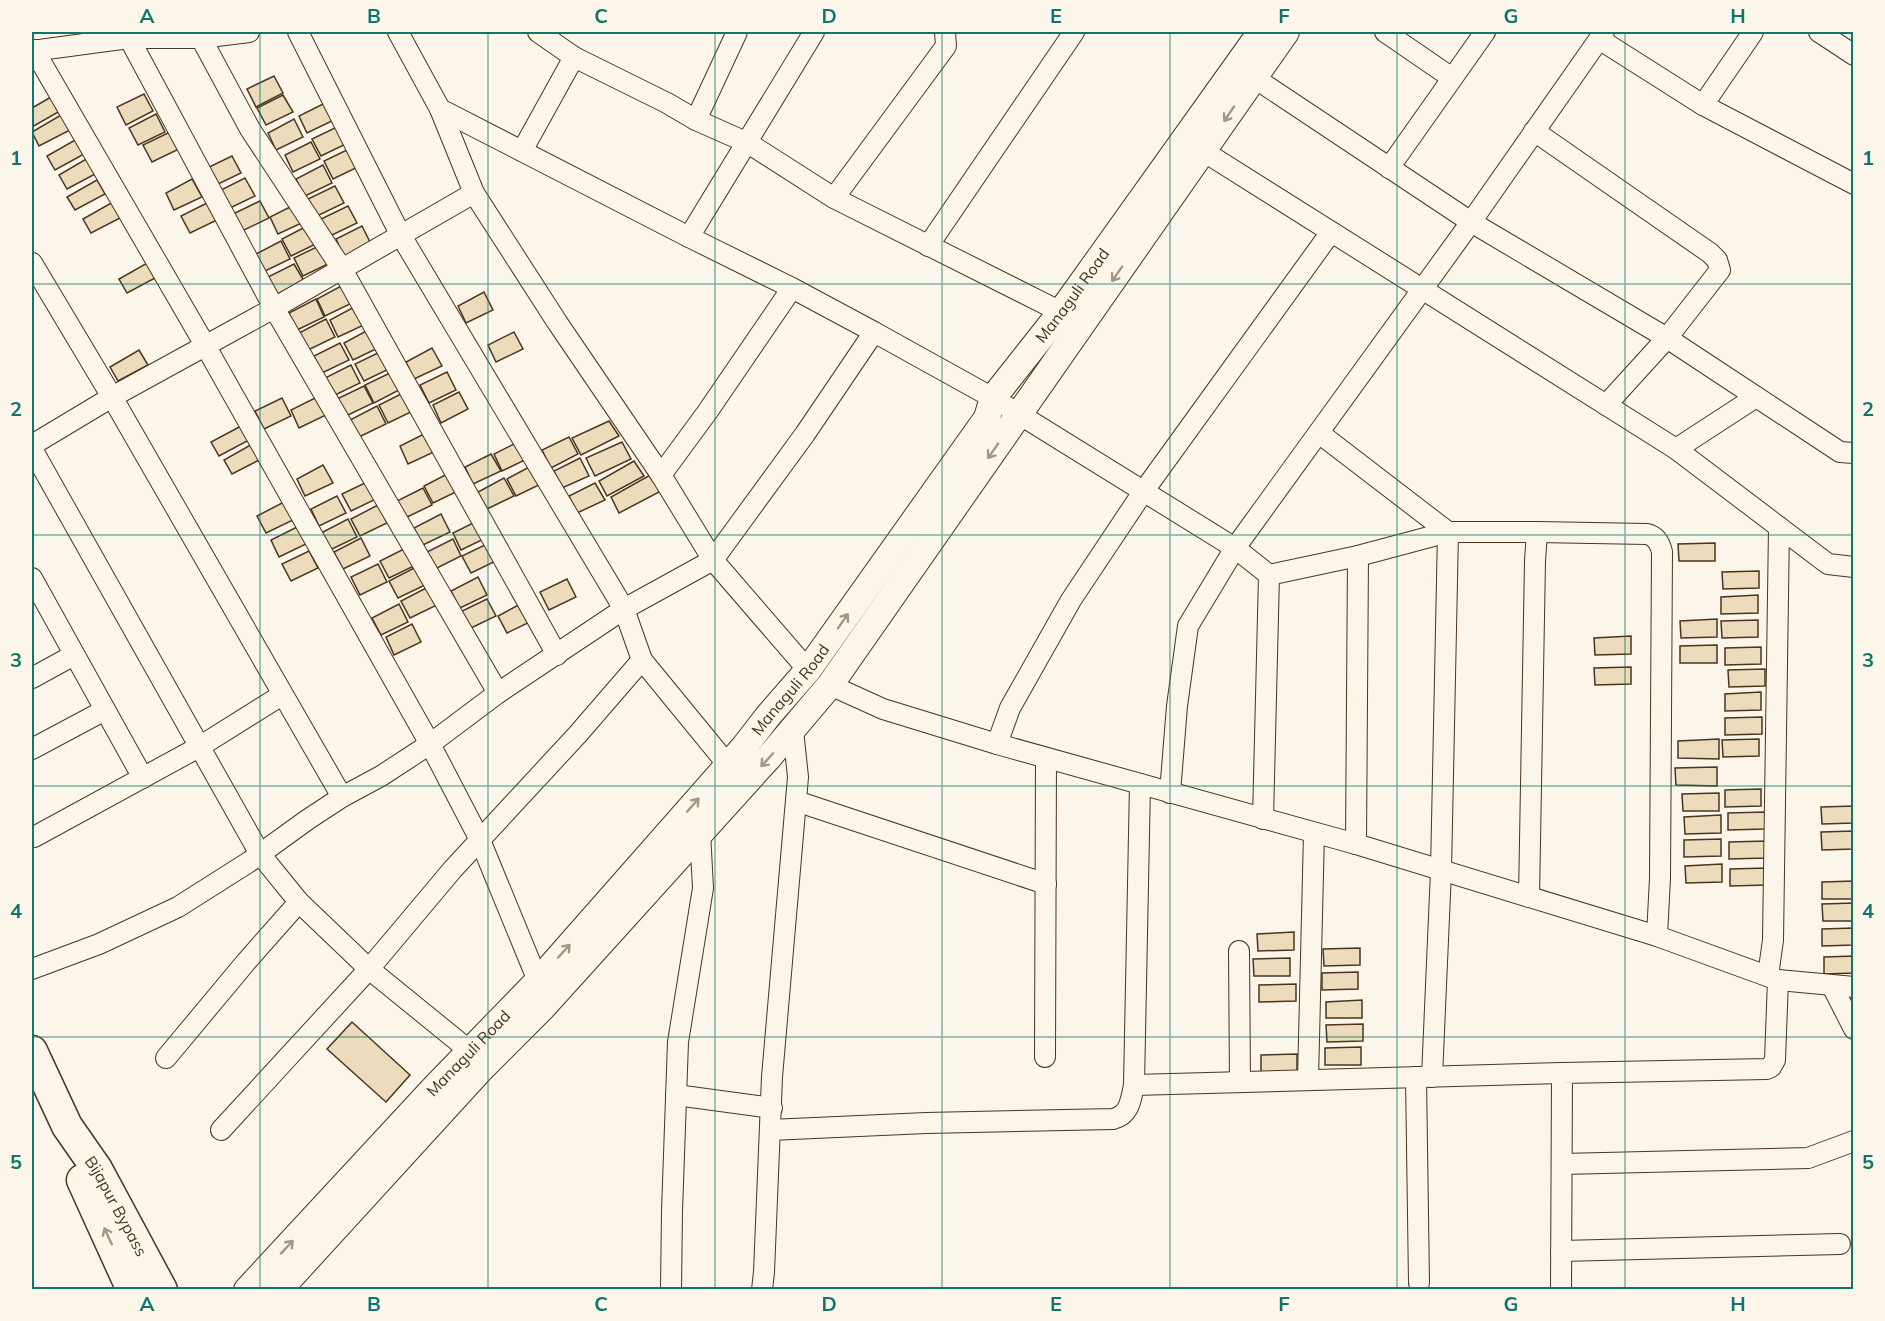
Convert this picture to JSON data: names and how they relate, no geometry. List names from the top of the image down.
{
  "streets": {
    "highway": ["Bijapur Bypass"],
    "main road": ["Managuli Road"]
  },
  "grid": {
    "columns": [
      "A",
      "B",
      "C",
      "D",
      "E",
      "F",
      "G",
      "H"
    ],
    "rows": [
      "1",
      "2",
      "3",
      "4",
      "5"
    ]
  }
}
